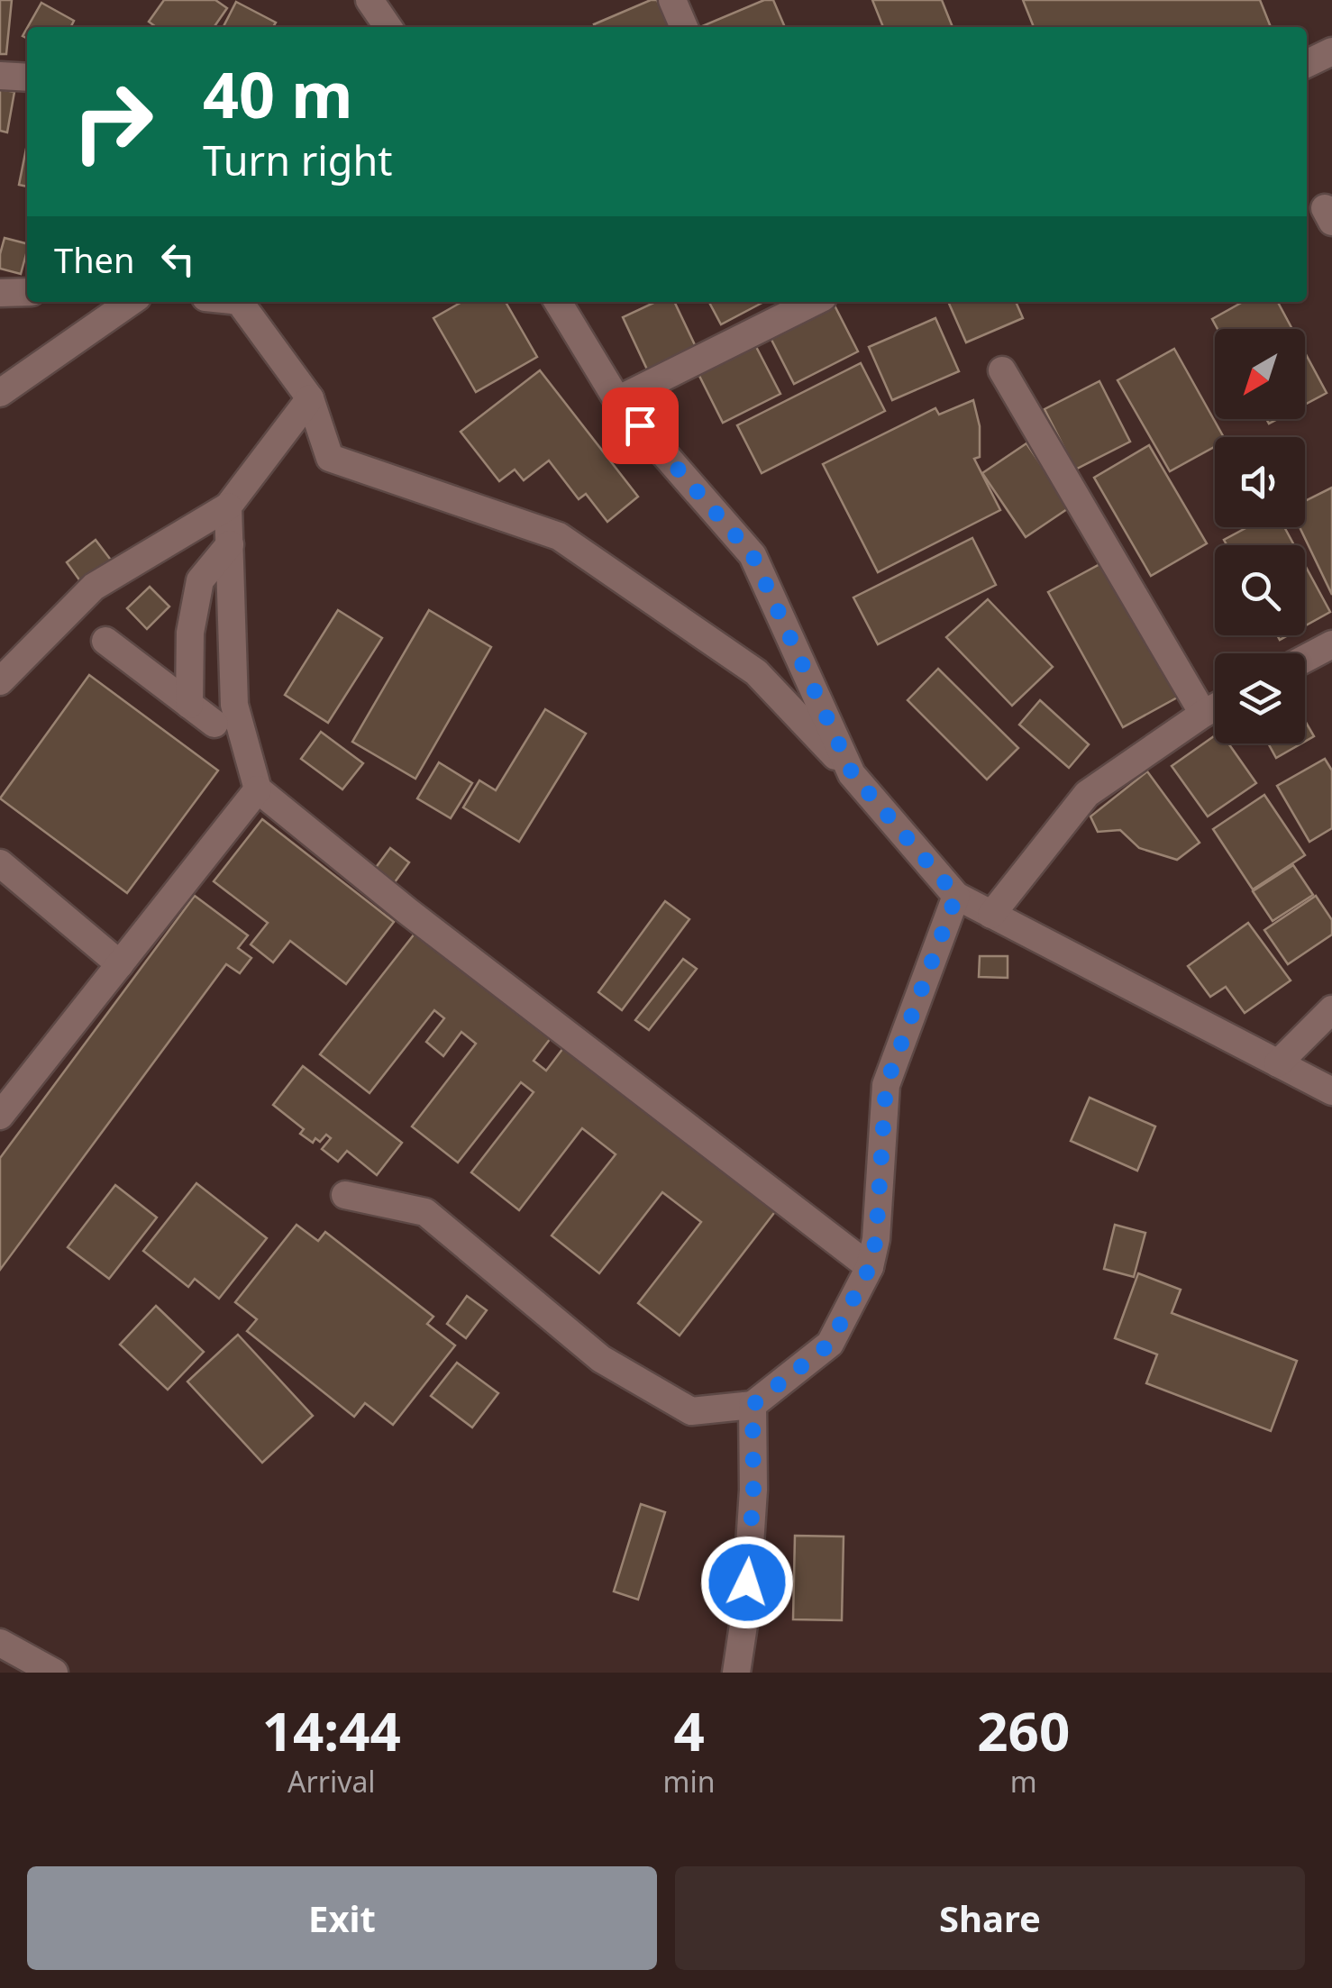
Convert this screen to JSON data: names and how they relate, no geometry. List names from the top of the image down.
{
  "north": "bottom left",
  "page": {
    "turn": ["40 m", "Turn right"],
    "then": "Then",
    "eta": [
      "14:44",
      "Arrival",
      "4",
      "min",
      "260",
      "m"
    ],
    "buttons": ["Exit", "Share"]
  }
}
